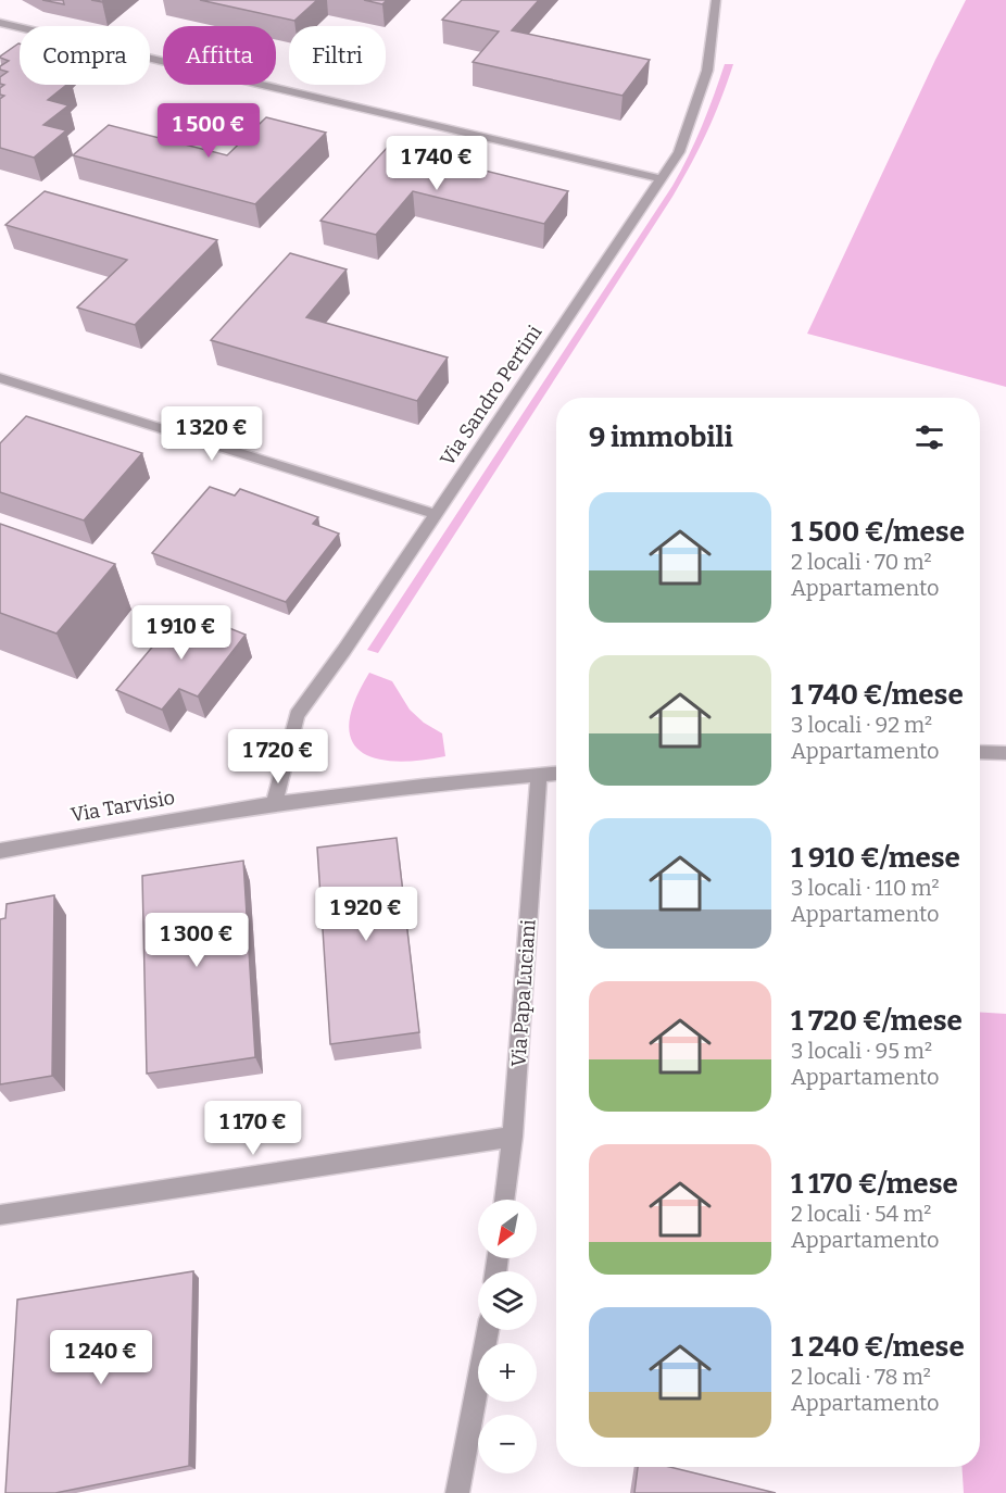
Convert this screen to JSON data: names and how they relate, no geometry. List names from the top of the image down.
{
  "streets": {
    "street": ["Via Sandro Pertini", "Via Tarvisio", "Via Papa Luciani"]
  },
  "crossings": [
    ["Via Sandro Pertini", "Via Tarvisio"],
    ["Via Tarvisio", "Via Papa Luciani"]
  ],
  "north": "bottom left",
  "page": {
    "chip": ["Compra", "Affitta", "Filtri"],
    "price": [
      "1 500 €",
      "1 740 €",
      "1 320 €",
      "1 910 €",
      "1 720 €",
      "1 920 €",
      "1 300 €",
      "1 170 €",
      "1 240 €"
    ],
    "heading": "9 immobili",
    "list": [
      {
        "name": "1 500 €/mese",
        "note": "2 locali · 70 m² · Appartamento"
      },
      {
        "name": "1 740 €/mese",
        "note": "3 locali · 92 m² · Appartamento"
      },
      {
        "name": "1 910 €/mese",
        "note": "3 locali · 110 m² · Appartamento"
      },
      {
        "name": "1 720 €/mese",
        "note": "3 locali · 95 m² · Appartamento"
      },
      {
        "name": "1 170 €/mese",
        "note": "2 locali · 54 m² · Appartamento"
      },
      {
        "name": "1 240 €/mese",
        "note": "2 locali · 78 m² · Appartamento"
      }
    ],
    "map_buttons": ["+", "−"]
  }
}
